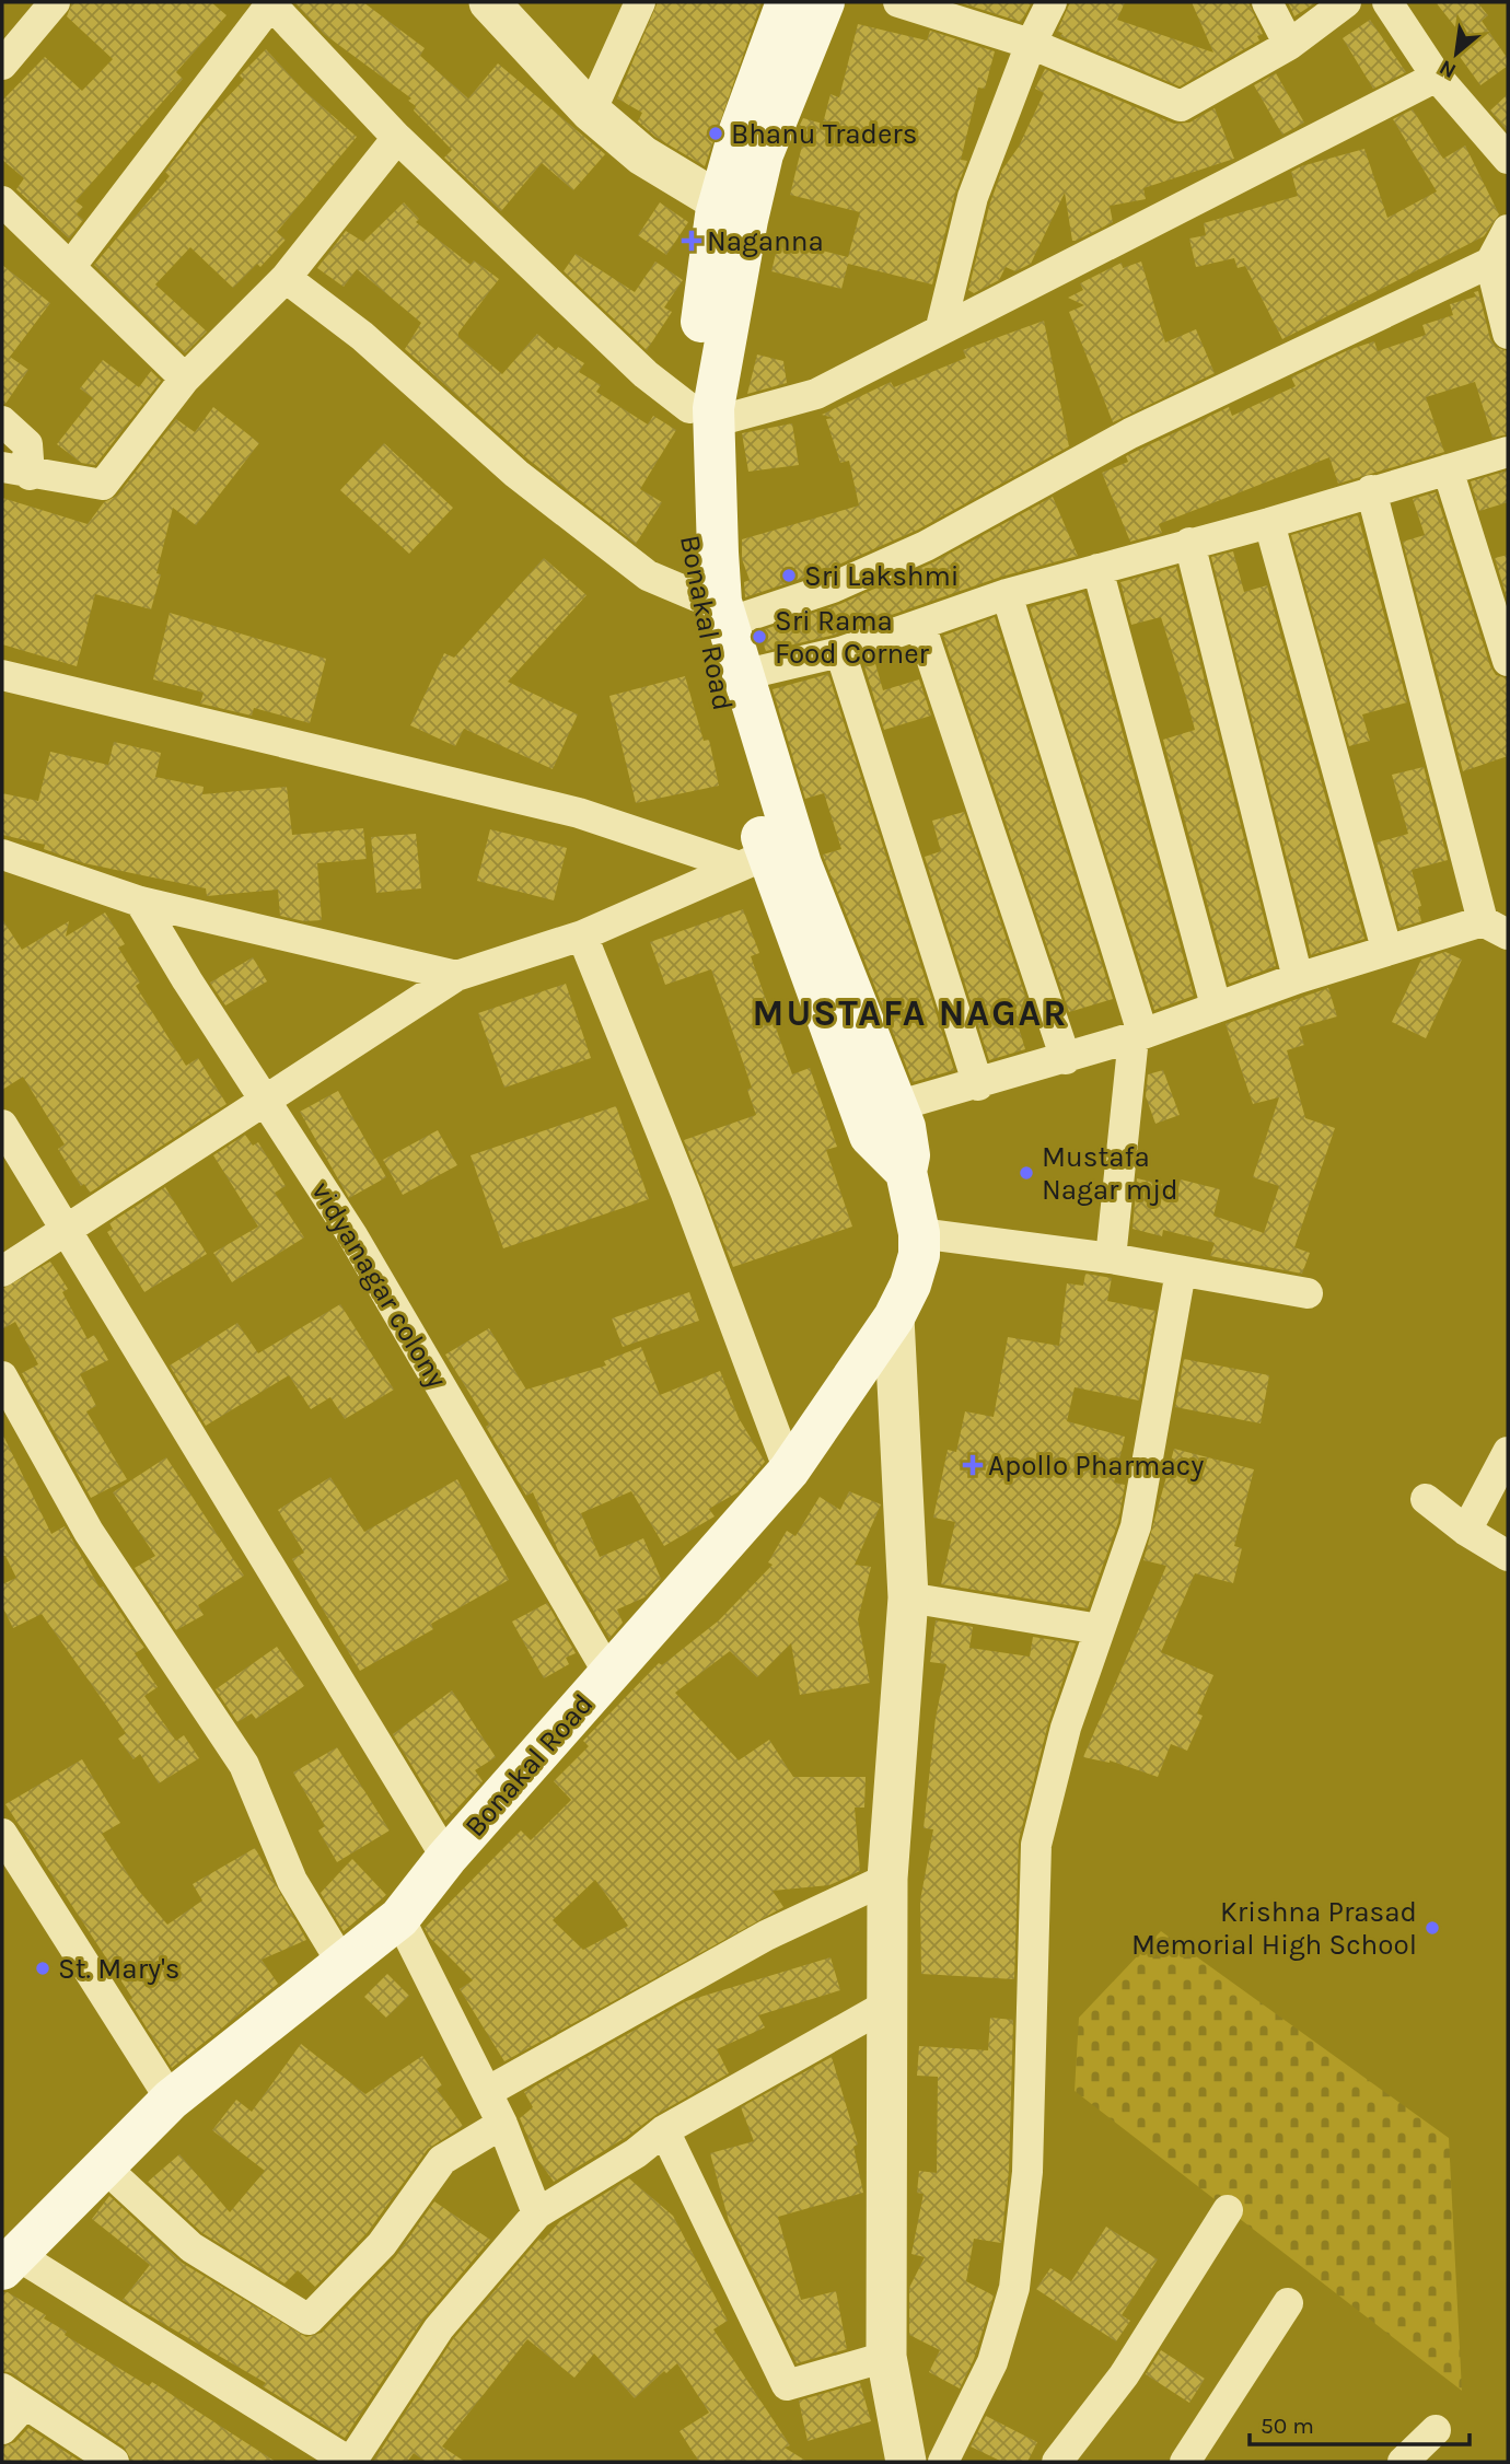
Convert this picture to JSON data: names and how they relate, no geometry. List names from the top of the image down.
{
  "streets": {
    "main road": ["Bonakal Road"],
    "street": ["vidyanagar colony"]
  },
  "crossings": [
    ["Bonakal Road", "vidyanagar colony"]
  ],
  "districts": ["MUSTAFA NAGAR"],
  "places": {
    "other": [
      "Bhanu Traders",
      "Sri Lakshmi",
      "Sri Rama Food Corner",
      "Mustafa Nagar mjd",
      "Krishna Prasad Memorial High School",
      "St. Mary's"
    ],
    "health": ["Naganna", "Apollo Pharmacy"]
  },
  "scale_bar": "50 m",
  "north": "bottom left"
}
